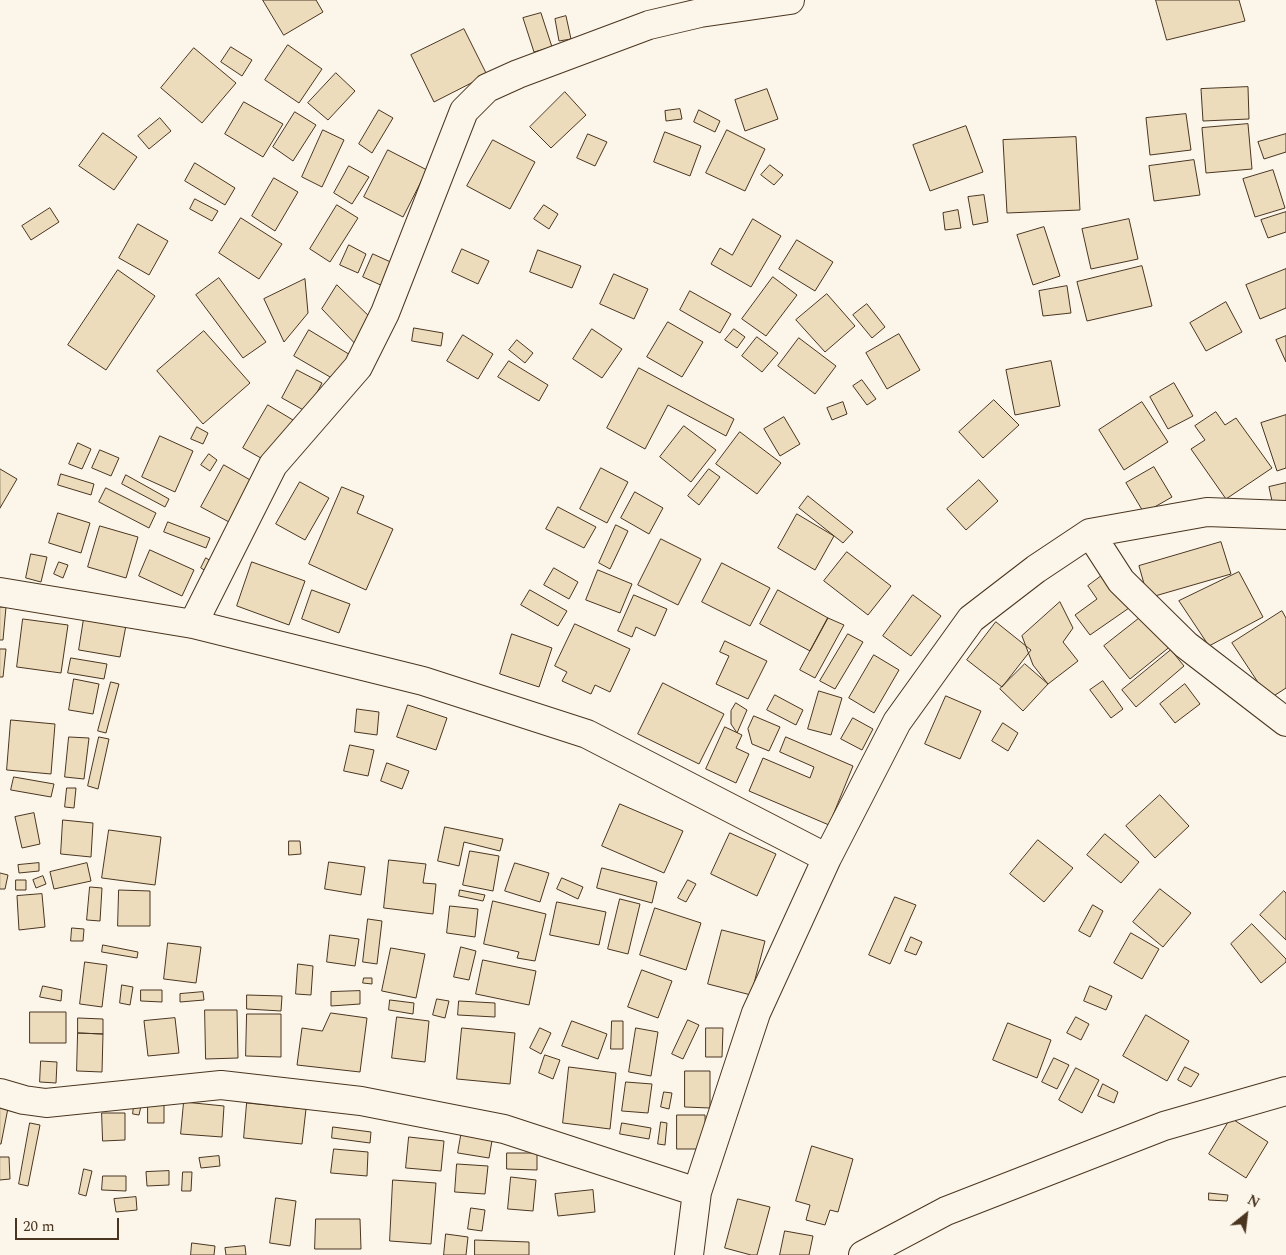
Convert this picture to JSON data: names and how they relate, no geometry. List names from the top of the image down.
{
  "scale_bar": "20 m",
  "north": "top right"
}
